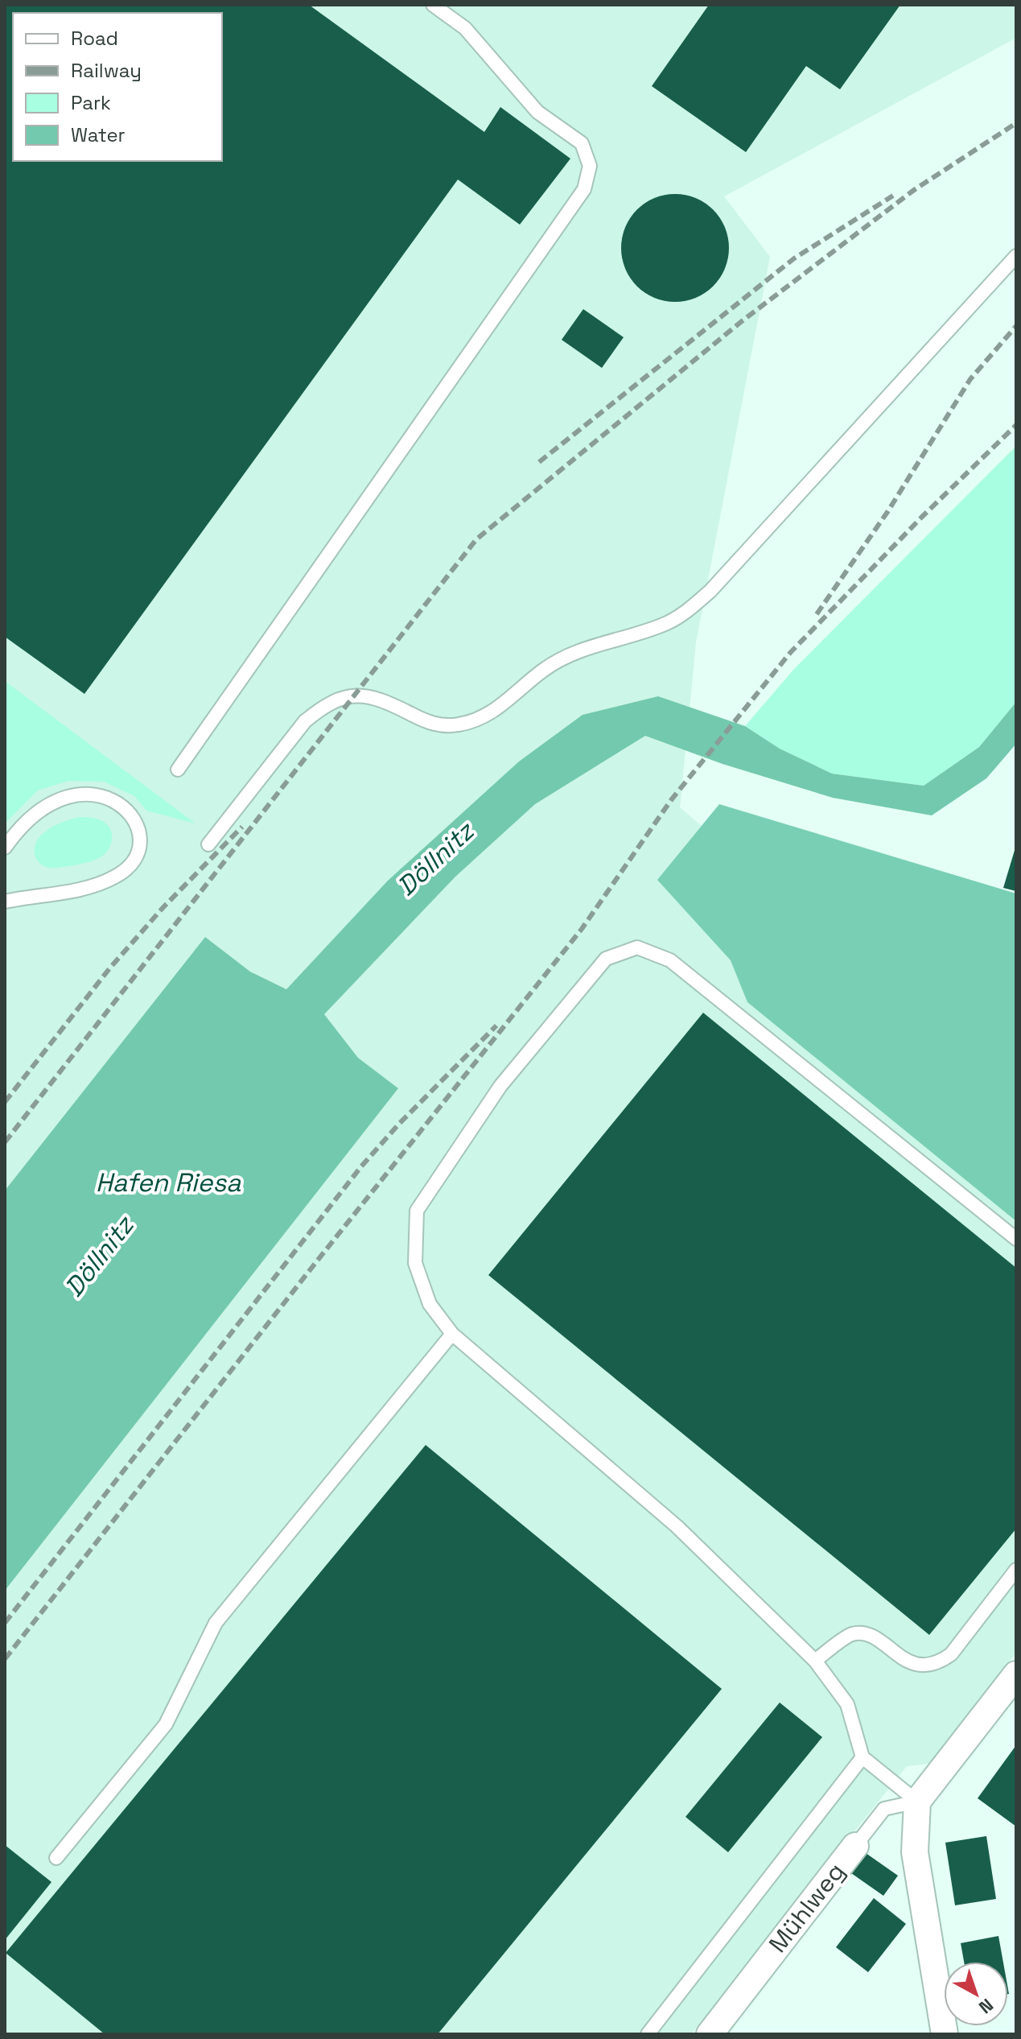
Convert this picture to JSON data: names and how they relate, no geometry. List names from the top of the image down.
{
  "streets": {
    "street": ["Mühlweg"]
  },
  "water": ["Döllnitz", "Hafen Riesa"],
  "legend": [
    "Road",
    "Railway",
    "Park",
    "Water"
  ],
  "north": "bottom right"
}
